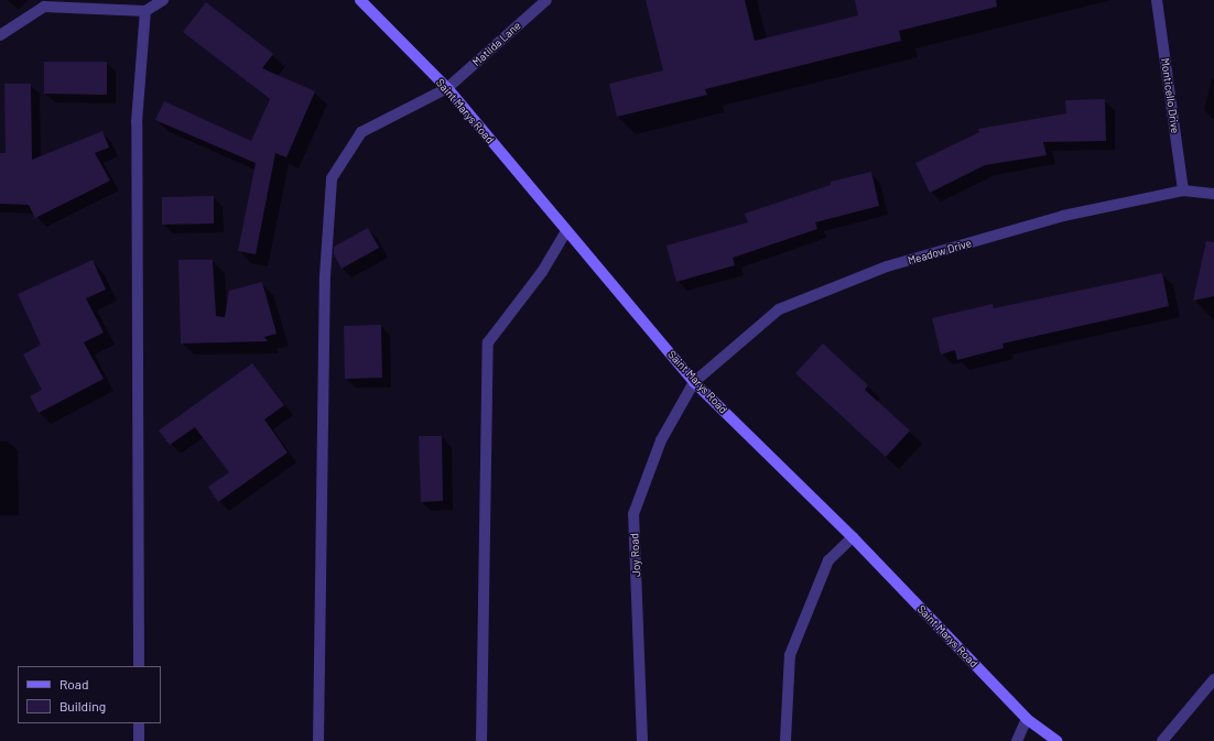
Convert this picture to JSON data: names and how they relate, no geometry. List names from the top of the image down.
{
  "streets": {
    "main road": ["Saint Marys Road"],
    "street": [
      "Matilda Lane",
      "Monticello Drive",
      "Meadow Drive",
      "Joy Road"
    ]
  },
  "crossings": [
    ["Matilda Lane", "Saint Marys Road"],
    ["Monticello Drive", "Meadow Drive"],
    ["Saint Marys Road", "Meadow Drive"],
    ["Saint Marys Road", "Joy Road"],
    ["Meadow Drive", "Joy Road"]
  ],
  "legend": ["Road", "Building"]
}
